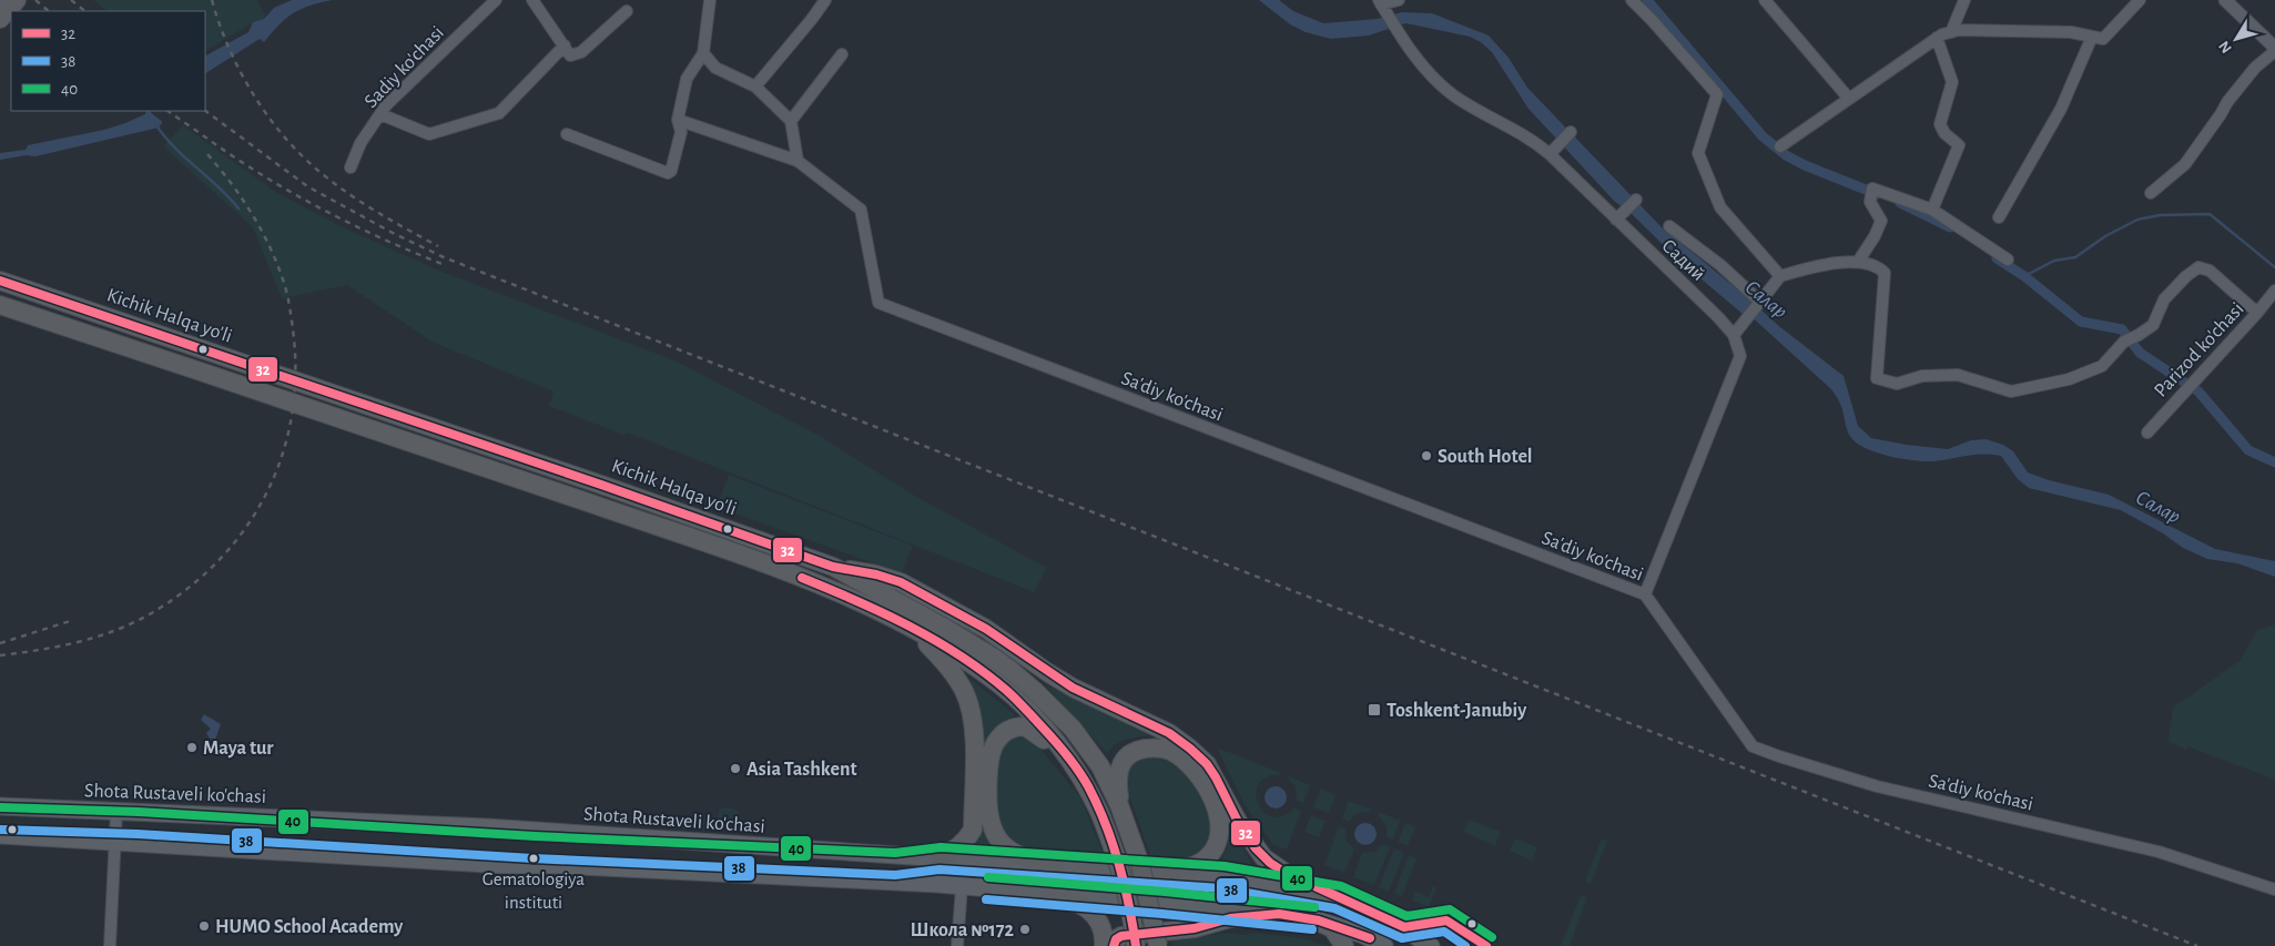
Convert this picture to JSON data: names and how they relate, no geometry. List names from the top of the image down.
{
  "streets": {
    "highway": ["Kichik Halqa yo'li"],
    "main road": ["Shota Rustaveli ko'chasi"],
    "street": [
      "Sadiy ko'chasi",
      "Садий",
      "Parizod ko'chasi",
      "Sa'diy ko'chasi"
    ]
  },
  "water": ["Салар"],
  "places": {
    "other": [
      "South Hotel",
      "Maya tur",
      "Asia Tashkent",
      "Gematologiya instituti",
      "HUMO School Academy",
      "Школа №172"
    ],
    "transit": ["Toshkent-Janubiy"]
  },
  "lines": ["transit line 32", "transit line 40", "transit line 38"],
  "legend": ["32", "38", "40"],
  "north": "bottom left"
}
